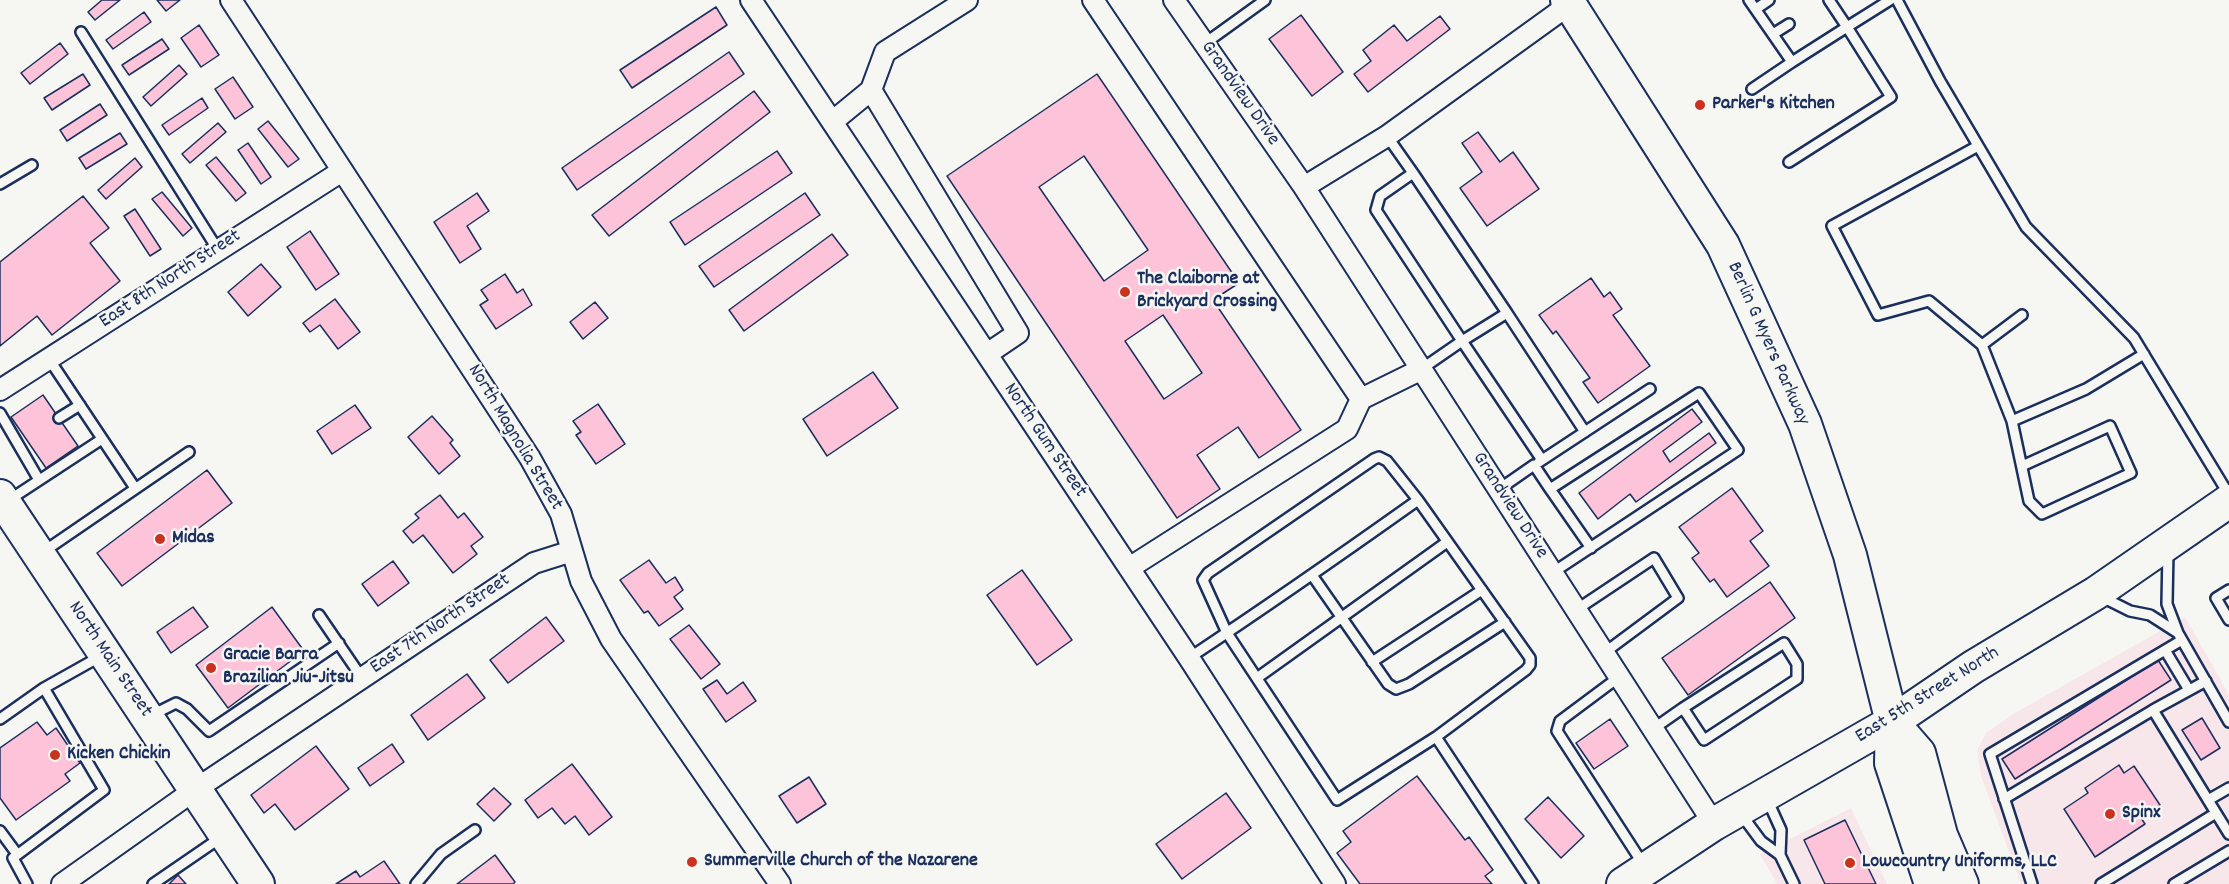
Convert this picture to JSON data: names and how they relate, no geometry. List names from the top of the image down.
{
  "streets": {
    "main road": ["Berlin G Myers Parkway", "North Main Street", "East 5th Street North"],
    "street": [
      "Grandview Drive",
      "East 8th North Street",
      "North Magnolia Street",
      "North Gum Street",
      "East 7th North Street"
    ]
  },
  "crossings": [
    ["Grandview Drive", "East 5th Street North"],
    ["East 8th North Street", "North Magnolia Street"],
    ["Berlin G Myers Parkway", "East 5th Street North"],
    ["North Magnolia Street", "East 7th North Street"],
    ["East 7th North Street", "North Main Street"]
  ],
  "places": [
    "Parker's Kitchen",
    "The Claiborne at Brickyard Crossing",
    "Midas",
    "Gracie Barra Brazilian Jiu-Jitsu",
    "Kicken Chickin",
    "Spinx",
    "Summerville Church of the Nazarene",
    "Lowcountry Uniforms, LLC"
  ]
}
